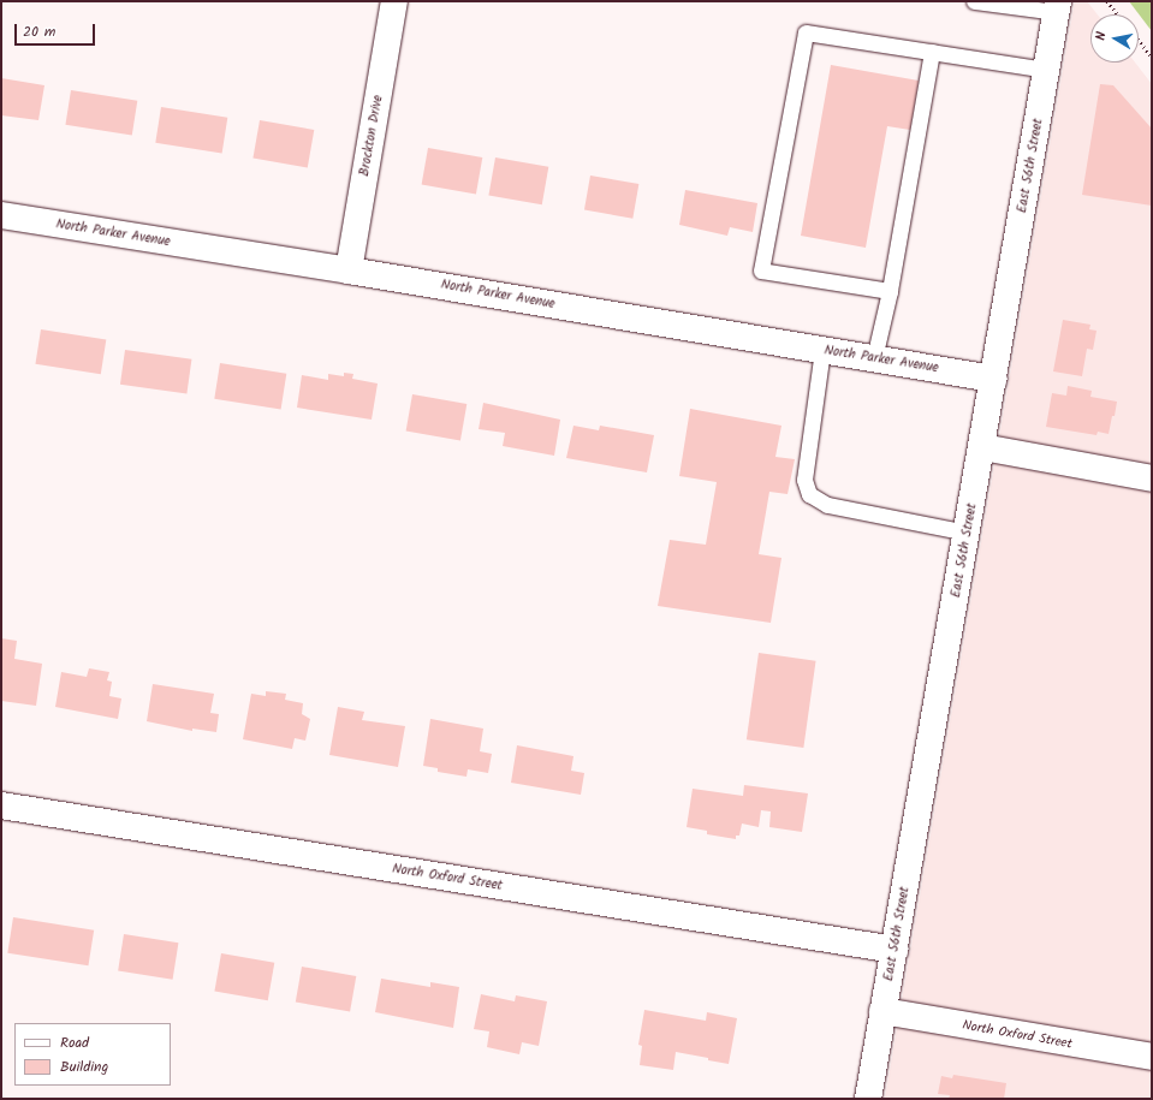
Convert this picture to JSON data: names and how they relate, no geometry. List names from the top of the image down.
{
  "streets": {
    "street": [
      "Brockton Drive",
      "East 56th Street",
      "North Parker Avenue",
      "North Oxford Street"
    ]
  },
  "crossings": [
    ["Brockton Drive", "North Parker Avenue"],
    ["East 56th Street", "North Parker Avenue"],
    ["East 56th Street", "North Oxford Street"]
  ],
  "legend": ["Road", "Building"],
  "scale_bar": "20 m",
  "north": "left"
}
